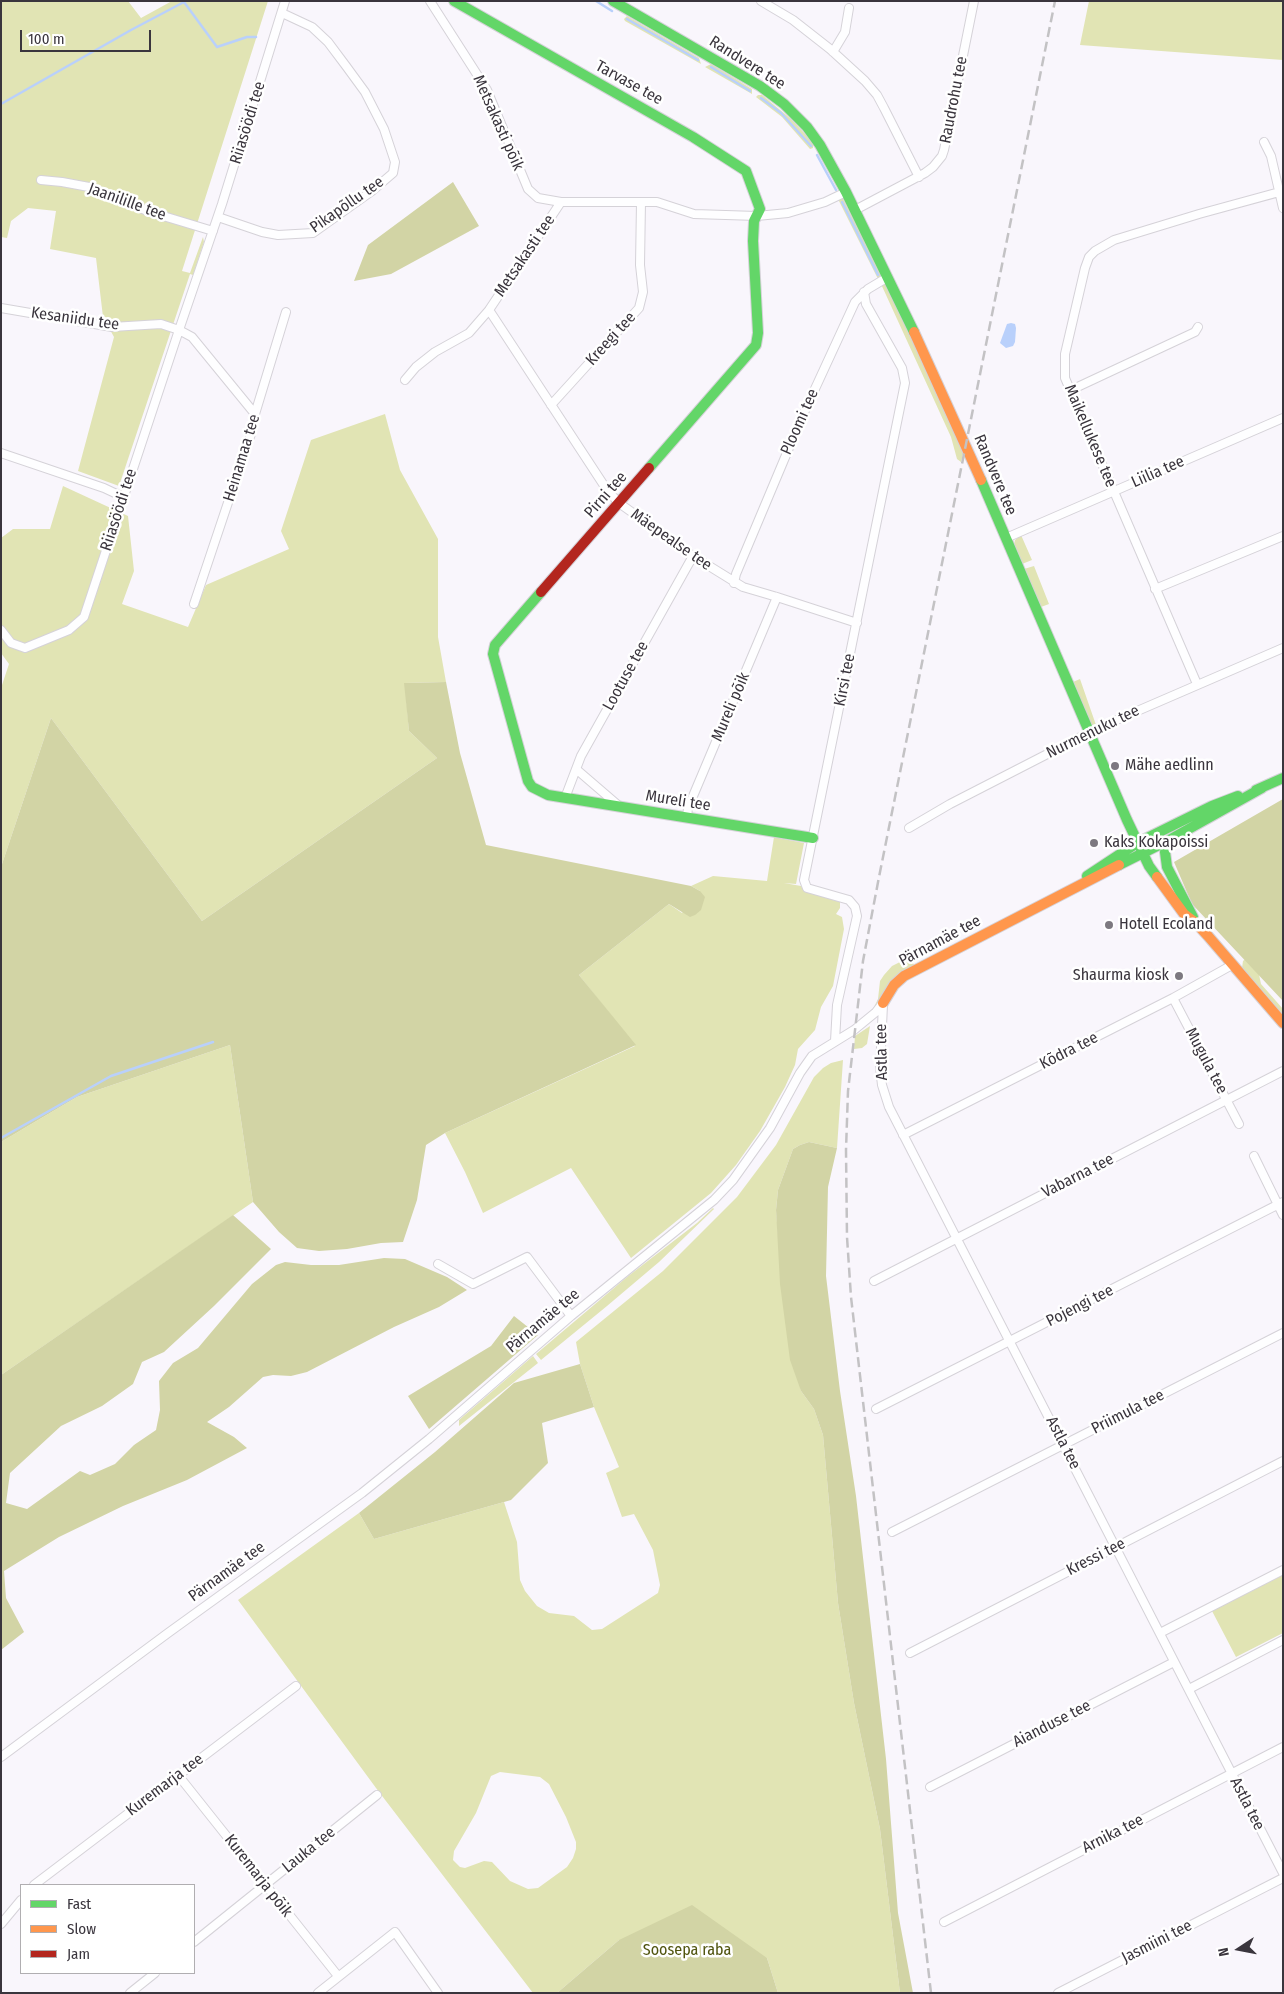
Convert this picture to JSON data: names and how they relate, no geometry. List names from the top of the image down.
{
  "streets": {
    "street": [
      "Randvere tee",
      "Tarvase tee",
      "Raudrohu tee",
      "Riiasöödi tee",
      "Metsakasti põik",
      "Jaanilille tee",
      "Pikapõllu tee",
      "Metsakasti tee",
      "Kesaniidu tee",
      "Kreegi tee",
      "Ploomi tee",
      "Maikellukese tee",
      "Heinamaa tee",
      "Liilia tee",
      "Pirni tee",
      "Mäepealse tee",
      "Lootuse tee",
      "Kirsi tee",
      "Mureli põik",
      "Nurmenuku tee",
      "Mureli tee",
      "Pärnamäe tee",
      "Kõdra tee",
      "Astla tee",
      "Mugula tee",
      "Vabarna tee",
      "Pojengi tee",
      "Priimula tee",
      "Kressi tee",
      "Aianduse tee",
      "Kuremarja tee",
      "Arnika tee",
      "Lauka tee",
      "Kuremarja põik",
      "Jasmiini tee"
    ]
  },
  "crossings": [
    ["Randvere tee", "Raudrohu tee"],
    ["Randvere tee", "Metsakasti tee"],
    ["Randvere tee", "Ploomi tee"],
    ["Randvere tee", "Liilia tee"],
    ["Randvere tee", "Nurmenuku tee"],
    ["Randvere tee", "Pärnamäe tee"],
    ["Randvere tee", "Kõdra tee"],
    ["Tarvase tee", "Metsakasti tee"],
    ["Tarvase tee", "Pirni tee"],
    ["Riiasöödi tee", "Jaanilille tee"],
    ["Riiasöödi tee", "Pikapõllu tee"],
    ["Riiasöödi tee", "Kesaniidu tee"],
    ["Metsakasti põik", "Metsakasti tee"],
    ["Metsakasti tee", "Kreegi tee"],
    ["Metsakasti tee", "Pirni tee"],
    ["Metsakasti tee", "Mäepealse tee"],
    ["Kreegi tee", "Mäepealse tee"],
    ["Ploomi tee", "Mäepealse tee"],
    ["Ploomi tee", "Kirsi tee"],
    ["Maikellukese tee", "Liilia tee"],
    ["Maikellukese tee", "Nurmenuku tee"],
    ["Pirni tee", "Mäepealse tee"],
    ["Pirni tee", "Mureli tee"],
    ["Mäepealse tee", "Lootuse tee"],
    ["Mäepealse tee", "Kirsi tee"],
    ["Mäepealse tee", "Mureli põik"],
    ["Lootuse tee", "Mureli tee"],
    ["Kirsi tee", "Mureli tee"],
    ["Kirsi tee", "Pärnamäe tee"],
    ["Mureli põik", "Mureli tee"],
    ["Pärnamäe tee", "Astla tee"],
    ["Kõdra tee", "Astla tee"],
    ["Kõdra tee", "Mugula tee"],
    ["Astla tee", "Vabarna tee"],
    ["Astla tee", "Pojengi tee"],
    ["Astla tee", "Priimula tee"],
    ["Astla tee", "Kressi tee"],
    ["Astla tee", "Aianduse tee"],
    ["Astla tee", "Arnika tee"],
    ["Mugula tee", "Vabarna tee"],
    ["Kuremarja tee", "Kuremarja põik"],
    ["Lauka tee", "Kuremarja põik"]
  ],
  "parks": ["Soosepa raba"],
  "places": [
    "Mähe aedlinn",
    "Kaks Kokapoissi",
    "Hotell Ecoland",
    "Shaurma kiosk"
  ],
  "legend": ["Fast", "Slow", "Jam"],
  "scale_bar": "100 m",
  "north": "left"
}
